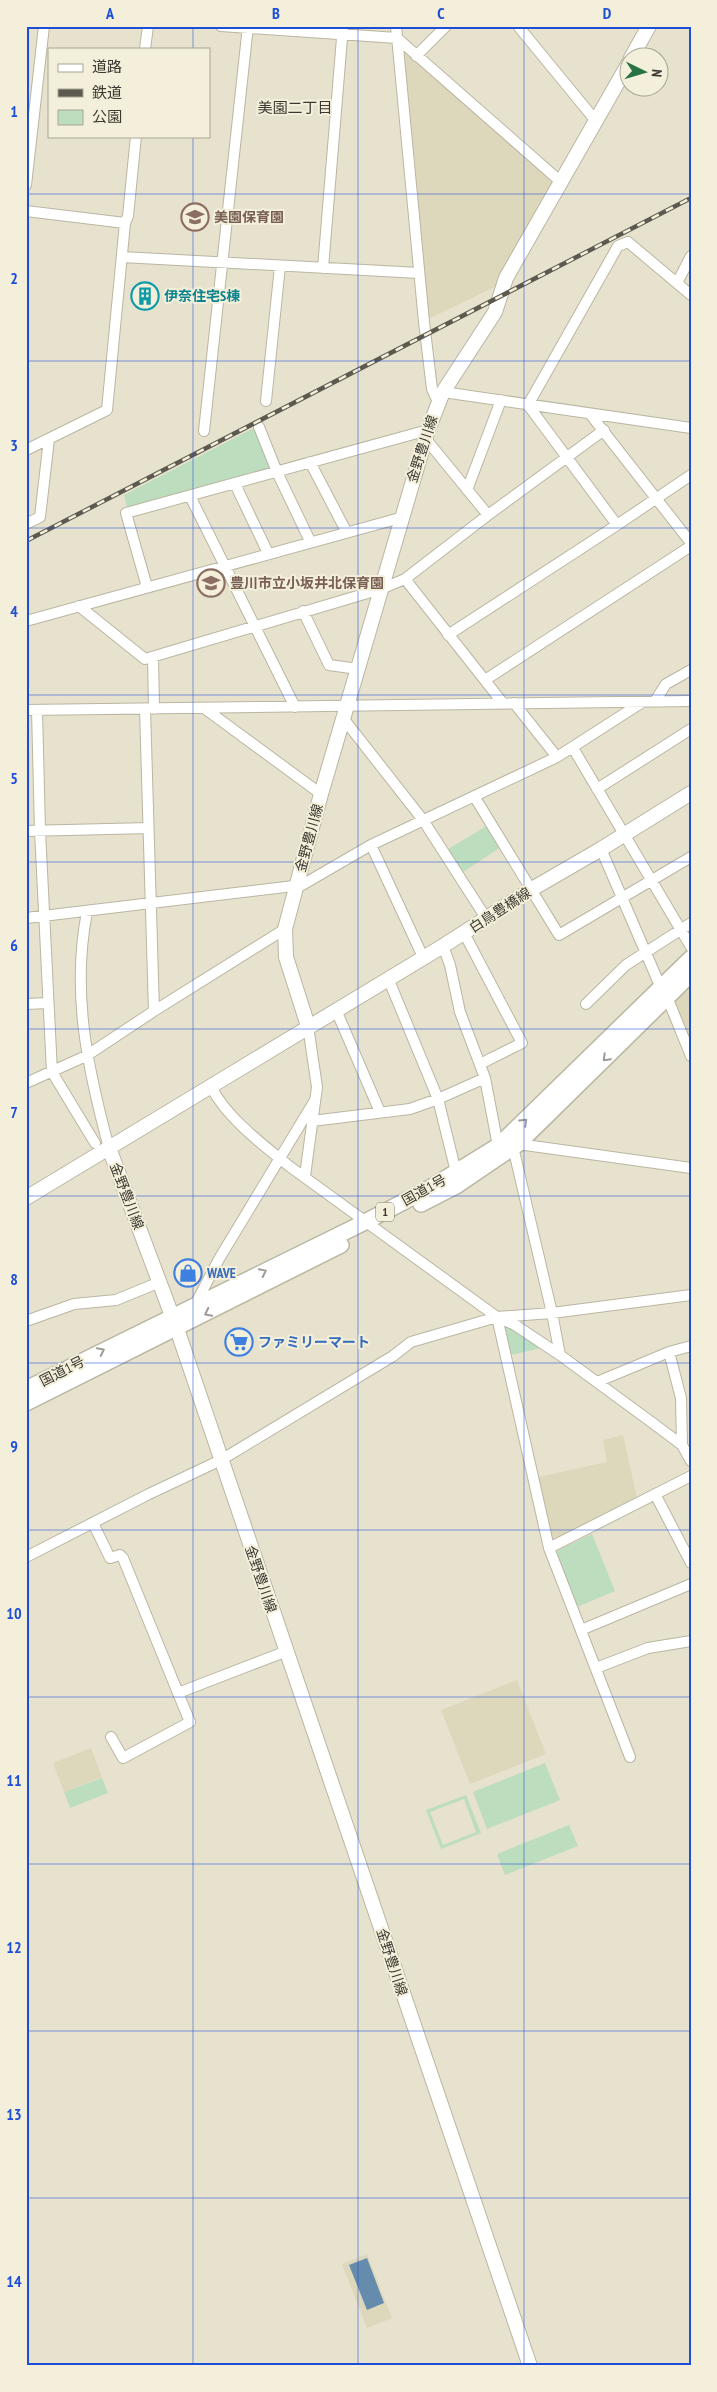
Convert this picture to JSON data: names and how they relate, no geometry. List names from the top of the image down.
{
  "streets": {
    "highway": ["国道1号", "1"],
    "main road": ["金野豊川線", "白鳥豊橋線"]
  },
  "crossings": [
    ["金野豊川線", "白鳥豊橋線"],
    ["金野豊川線", "国道1号"]
  ],
  "districts": ["美園二丁目"],
  "places": {
    "school or university": ["美園保育園", "豊川市立小坂井北保育園"],
    "building": ["伊奈住宅S棟"],
    "shop": ["WAVE"],
    "supermarket": ["ファミリーマート"]
  },
  "legend": ["道路", "鉄道", "公園"],
  "north": "right",
  "grid": {
    "columns": [
      "A",
      "B",
      "C",
      "D"
    ],
    "rows": [
      "1",
      "2",
      "3",
      "4",
      "5",
      "6",
      "7",
      "8",
      "9",
      "10",
      "11",
      "12",
      "13",
      "14"
    ]
  }
}
